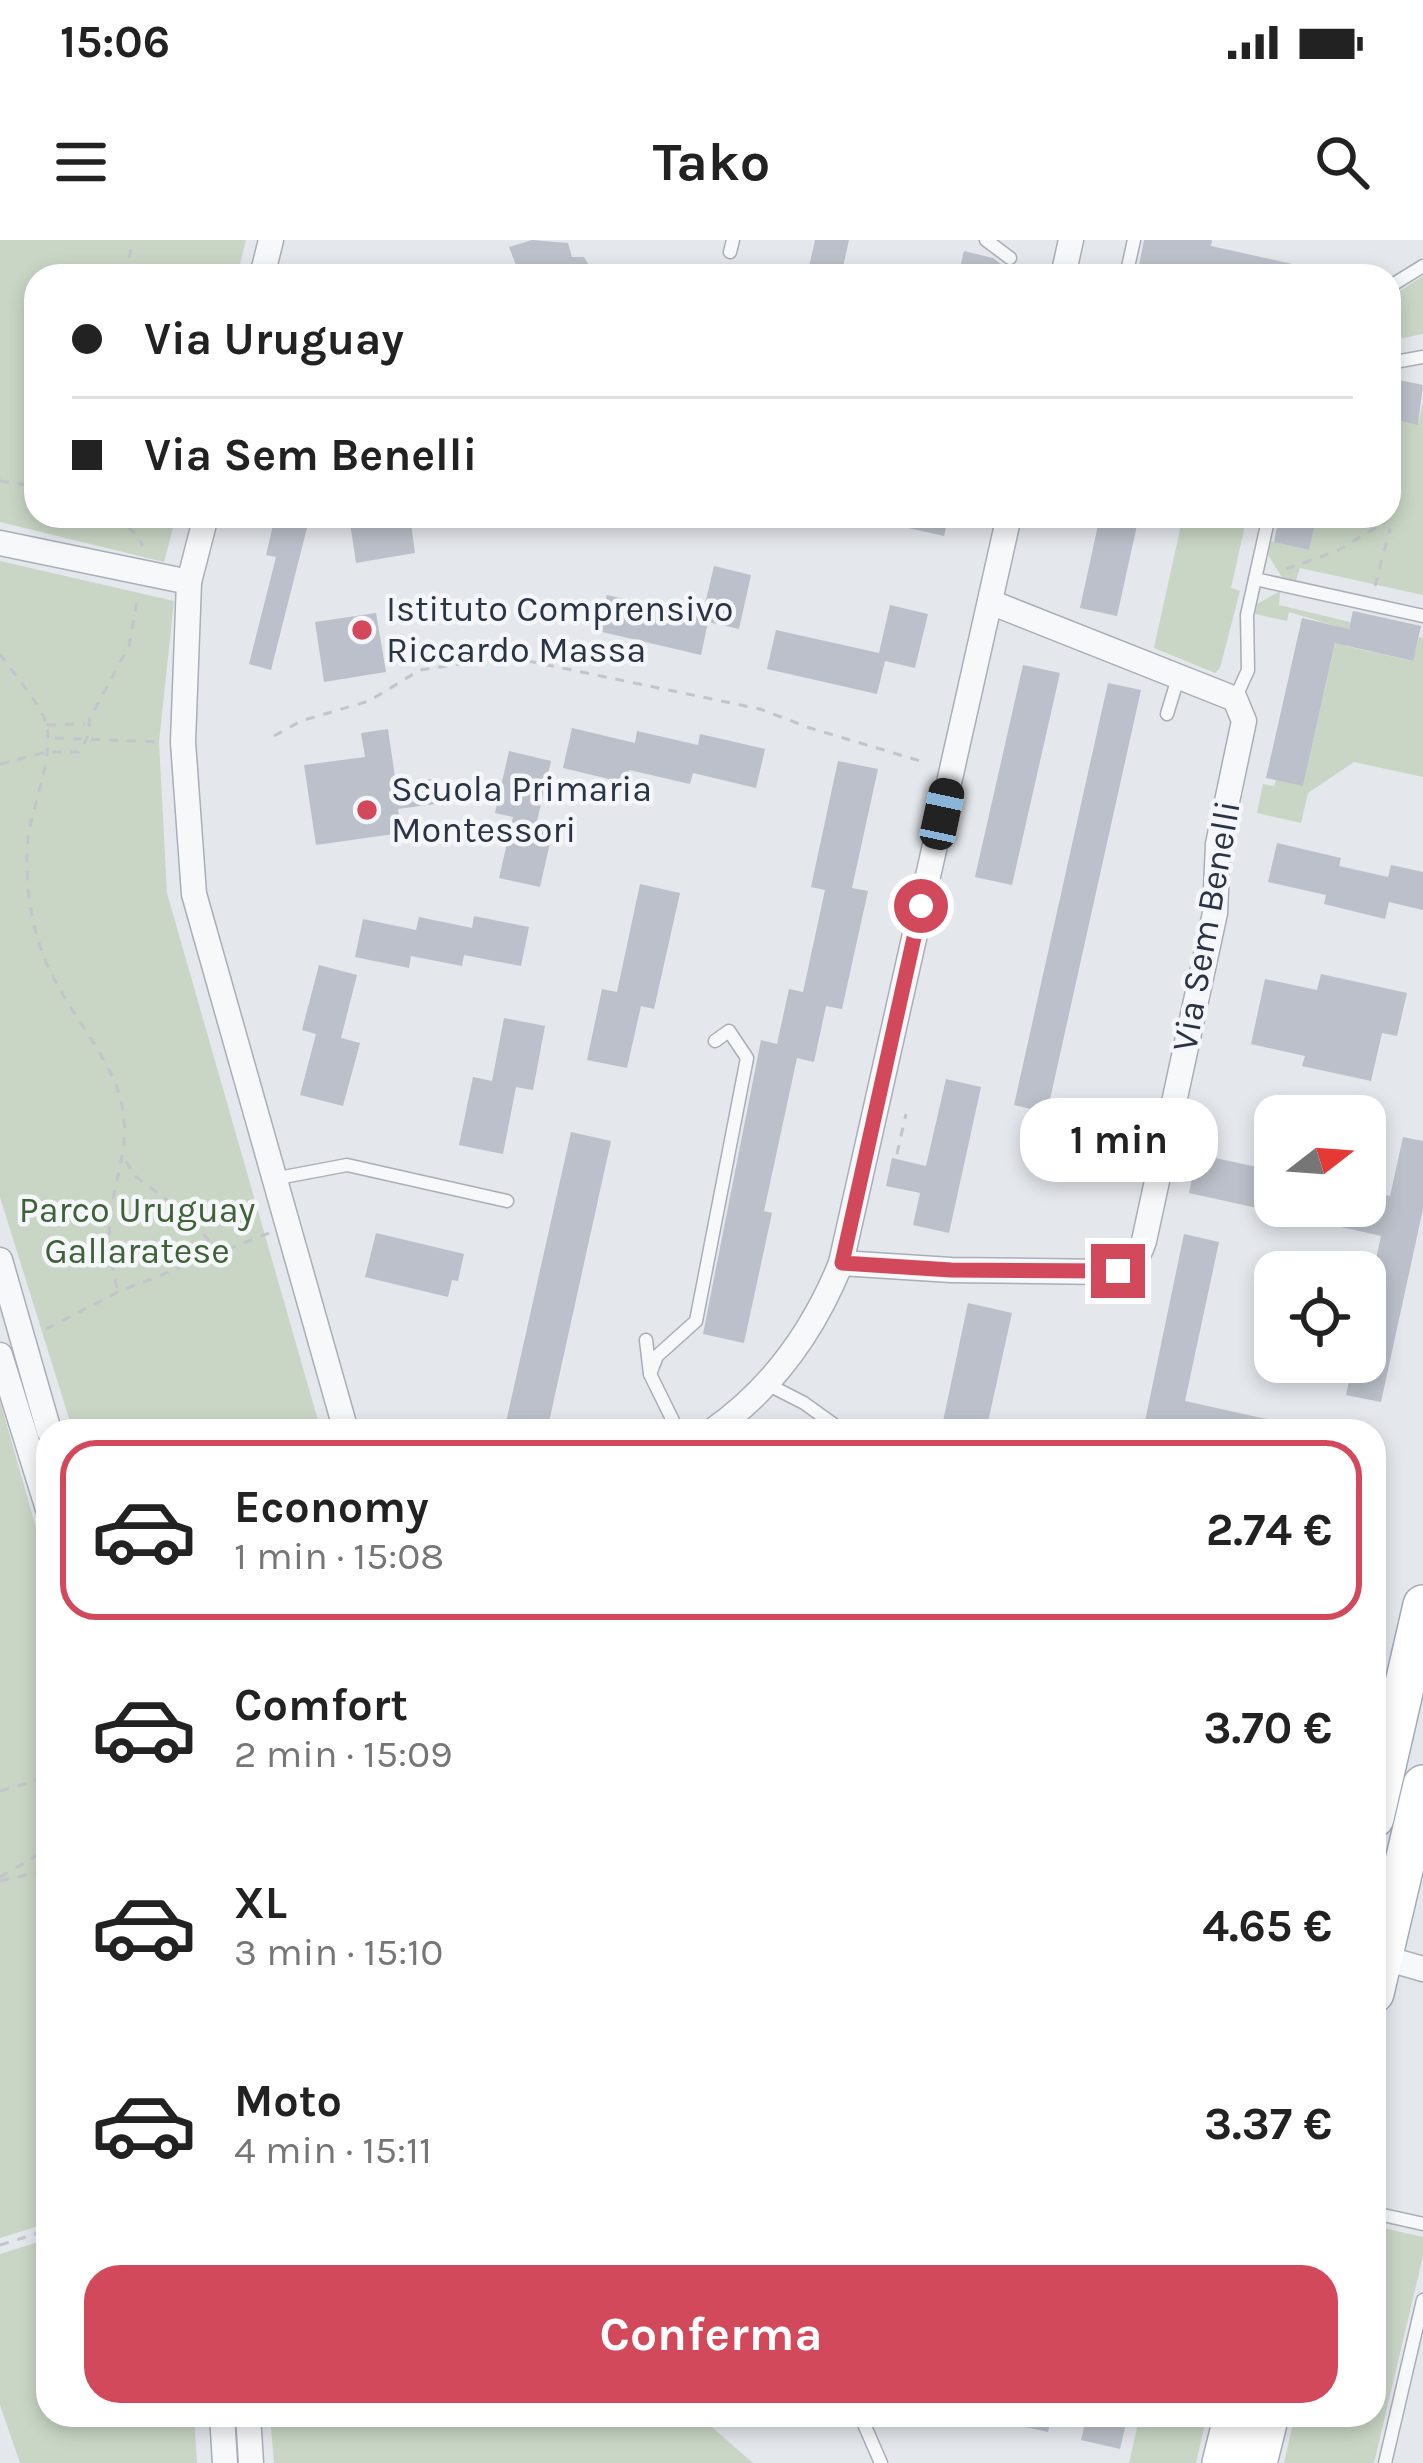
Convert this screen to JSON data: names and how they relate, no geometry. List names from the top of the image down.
{
  "streets": {
    "street": ["Via Sem Benelli"]
  },
  "parks": ["Parco Uruguay Gallaratese"],
  "places": ["Istituto Comprensivo Riccardo Massa", "Scuola Primaria Montessori"],
  "north": "right",
  "page": {
    "status": "15:06",
    "header": "Tako",
    "banner": ["Via Uruguay", "Via Sem Benelli"],
    "bubble": "1 min",
    "list": [
      {
        "name": "Economy",
        "note": "1 min · 15:08",
        "value": "2.74 €"
      },
      {
        "name": "Comfort",
        "note": "2 min · 15:09",
        "value": "3.70 €"
      },
      {
        "name": "XL",
        "note": "3 min · 15:10",
        "value": "4.65 €"
      },
      {
        "name": "Moto",
        "note": "4 min · 15:11",
        "value": "3.37 €"
      }
    ],
    "buttons": "Conferma"
  }
}
